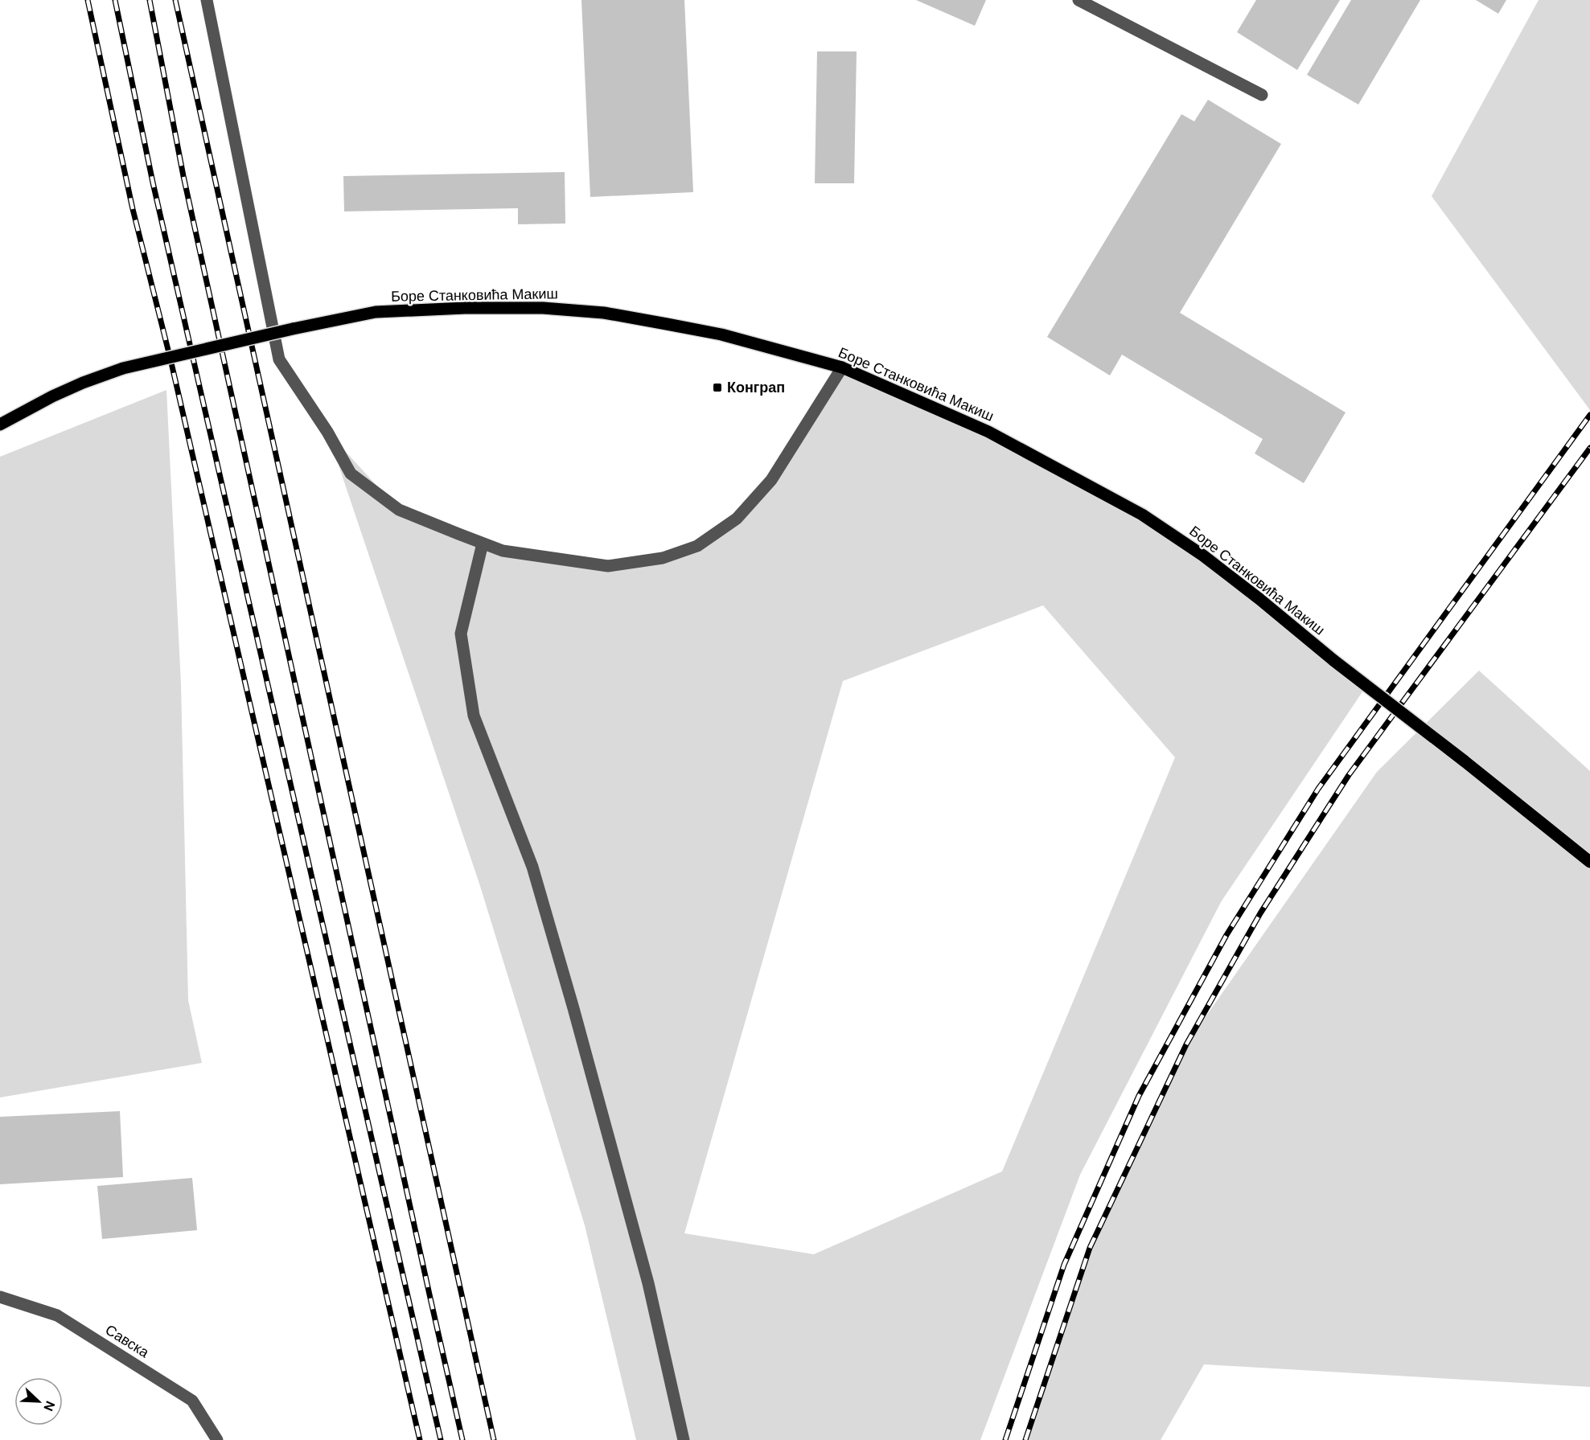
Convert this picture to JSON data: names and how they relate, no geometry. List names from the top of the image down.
{
  "streets": {
    "main road": ["Боре Станковића Макиш"],
    "street": ["Савска"]
  },
  "places": {
    "transit": ["Конграп"]
  },
  "north": "bottom right"
}
